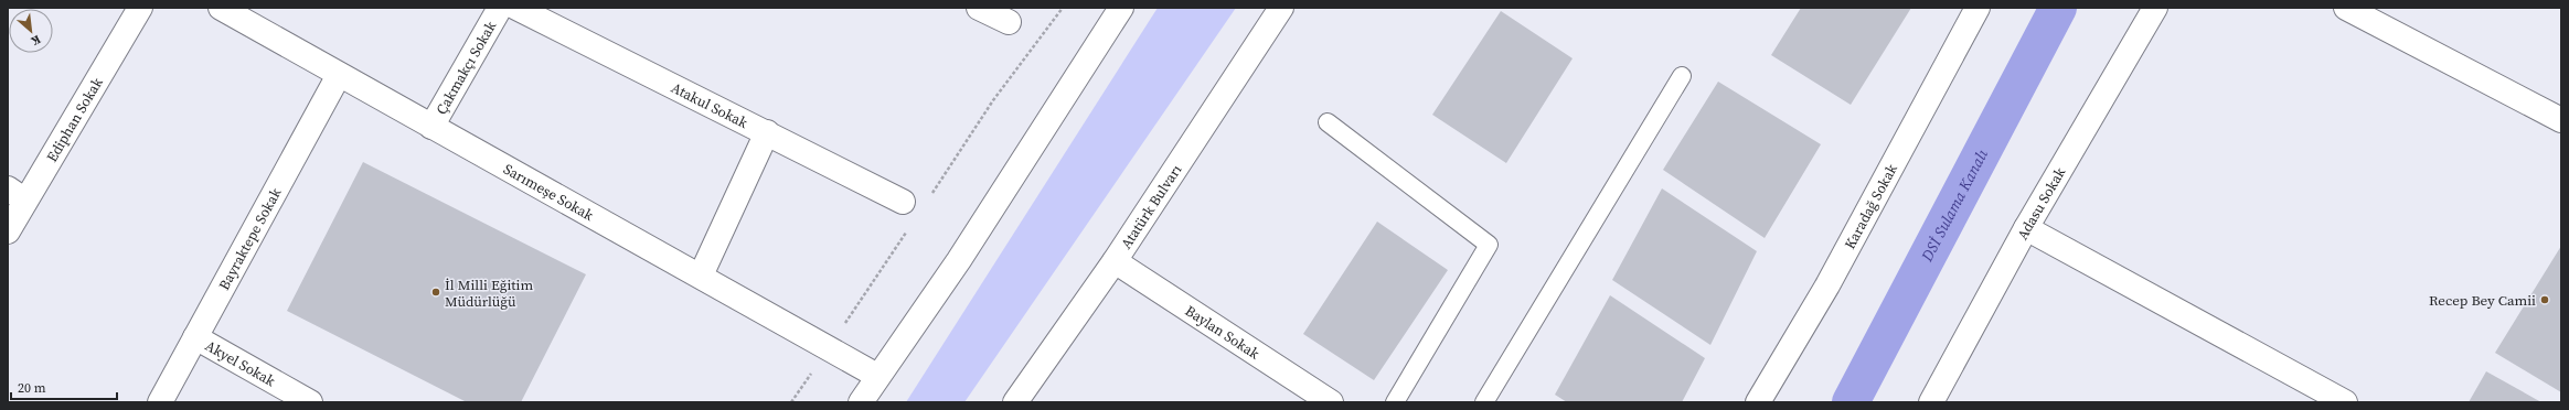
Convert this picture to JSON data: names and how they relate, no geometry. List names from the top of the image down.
{
  "streets": {
    "street": [
      "Çakmakçı Sokak",
      "Atakul Sokak",
      "Ediphan Sokak",
      "Sarımeşe Sokak",
      "Adasu Sokak",
      "Atatürk Bulvarı",
      "Karadağ Sokak",
      "Bayraktepe Sokak",
      "Baylan Sokak",
      "Akyel Sokak"
    ]
  },
  "crossings": [
    ["Çakmakçı Sokak", "Sarımeşe Sokak"],
    ["Sarımeşe Sokak", "Bayraktepe Sokak"],
    ["Atatürk Bulvarı", "Baylan Sokak"],
    ["Bayraktepe Sokak", "Akyel Sokak"]
  ],
  "water": ["DSİ Sulama Kanalı"],
  "places": ["İl Milli Eğitim Müdürlüğü", "Recep Bey Camii"],
  "scale_bar": "20 m",
  "north": "bottom right"
}
